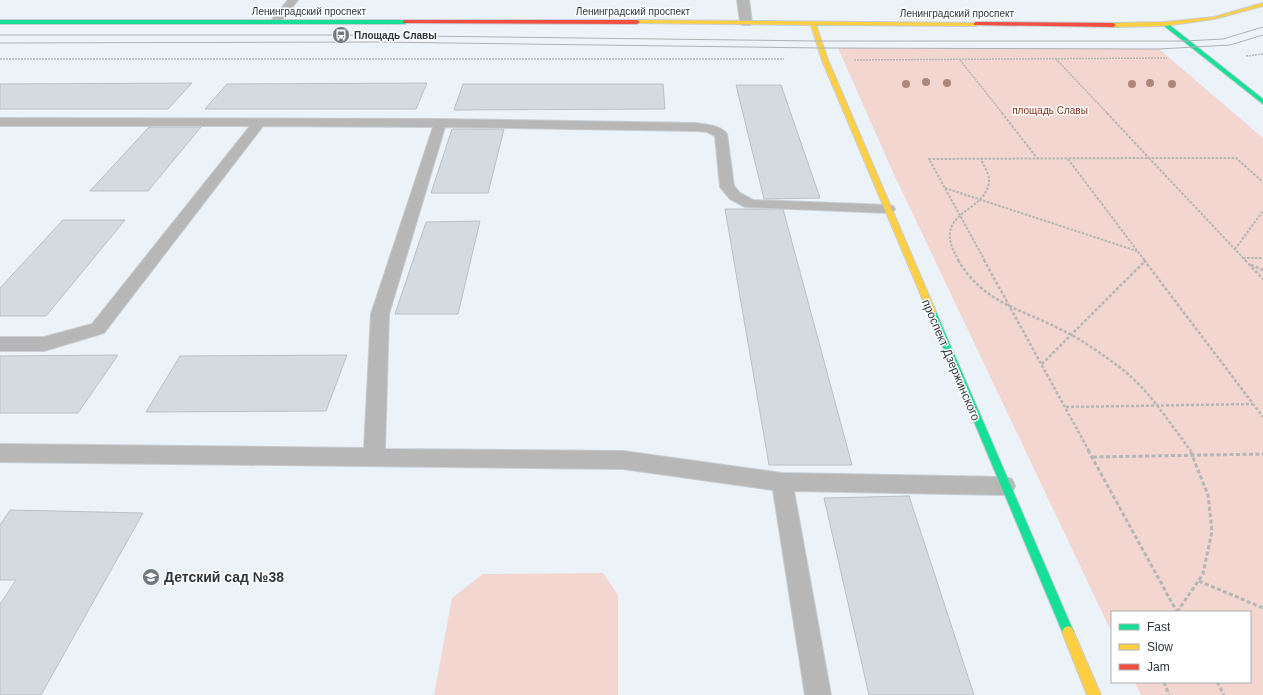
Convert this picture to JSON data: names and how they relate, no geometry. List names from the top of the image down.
{
  "streets": {
    "main road": ["Ленинградский проспект", "проспект Дзержинского"]
  },
  "crossings": [
    ["Ленинградский проспект", "проспект Дзержинского"]
  ],
  "parks": ["площадь Славы"],
  "places": {
    "bus stop": ["Площадь Славы"],
    "school or university": ["Детский сад №38"]
  },
  "legend": ["Fast", "Slow", "Jam"]
}
